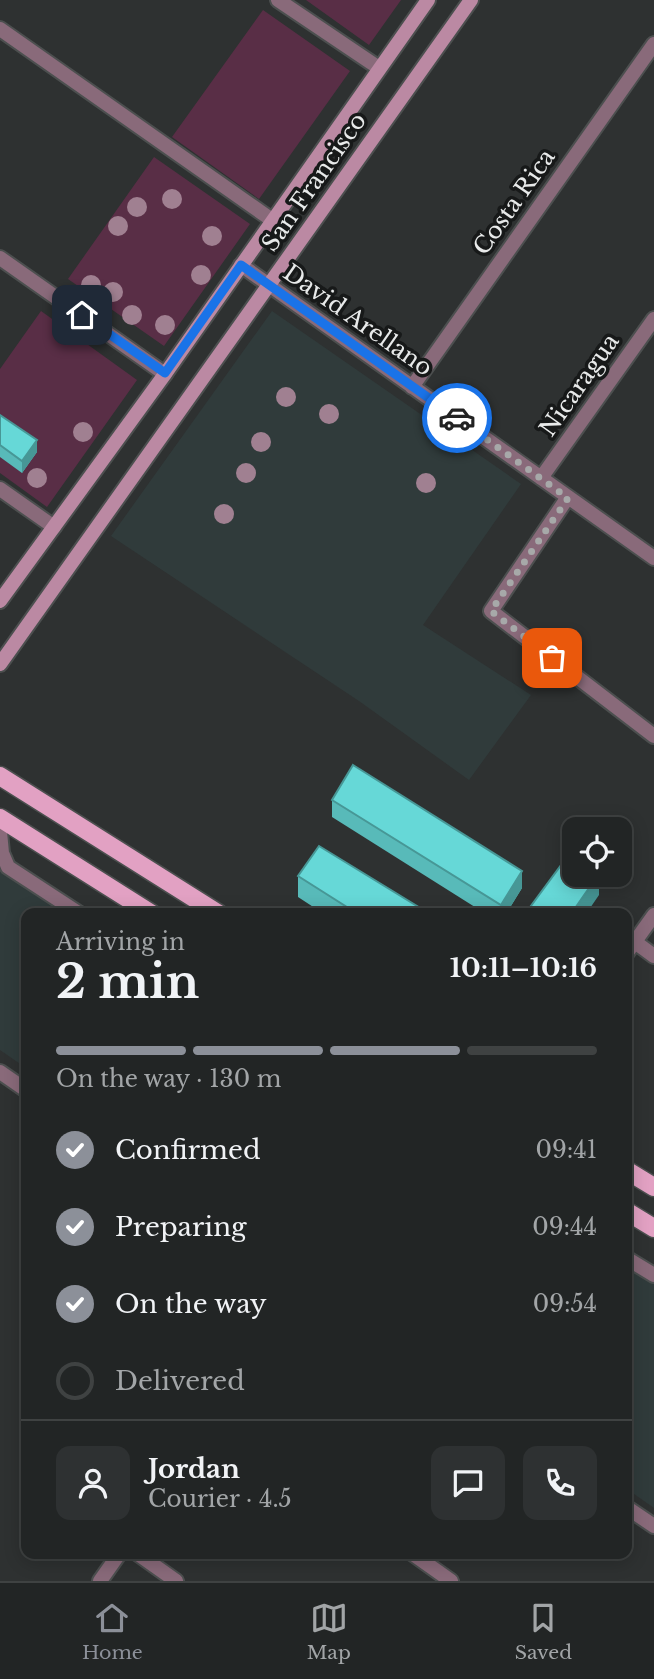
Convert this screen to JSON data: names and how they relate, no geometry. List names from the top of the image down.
{
  "streets": {
    "main road": ["San Francisco"],
    "street": ["Costa Rica", "David Arellano", "Nicaragua"]
  },
  "crossings": [
    ["San Francisco", "David Arellano"],
    ["Costa Rica", "David Arellano"],
    ["David Arellano", "Nicaragua"]
  ],
  "page": {
    "heading": ["2 min", "Arriving in", "10:11–10:16"],
    "panel": ["Jordan", "Courier · 4.5"],
    "bar": "On the way · 130 m",
    "list": [
      ["Confirmed", "09:41"],
      ["Preparing", "09:44"],
      ["On the way", "09:54"],
      "Delivered"
    ],
    "tabs": ["Home", "Map", "Saved"]
  }
}
